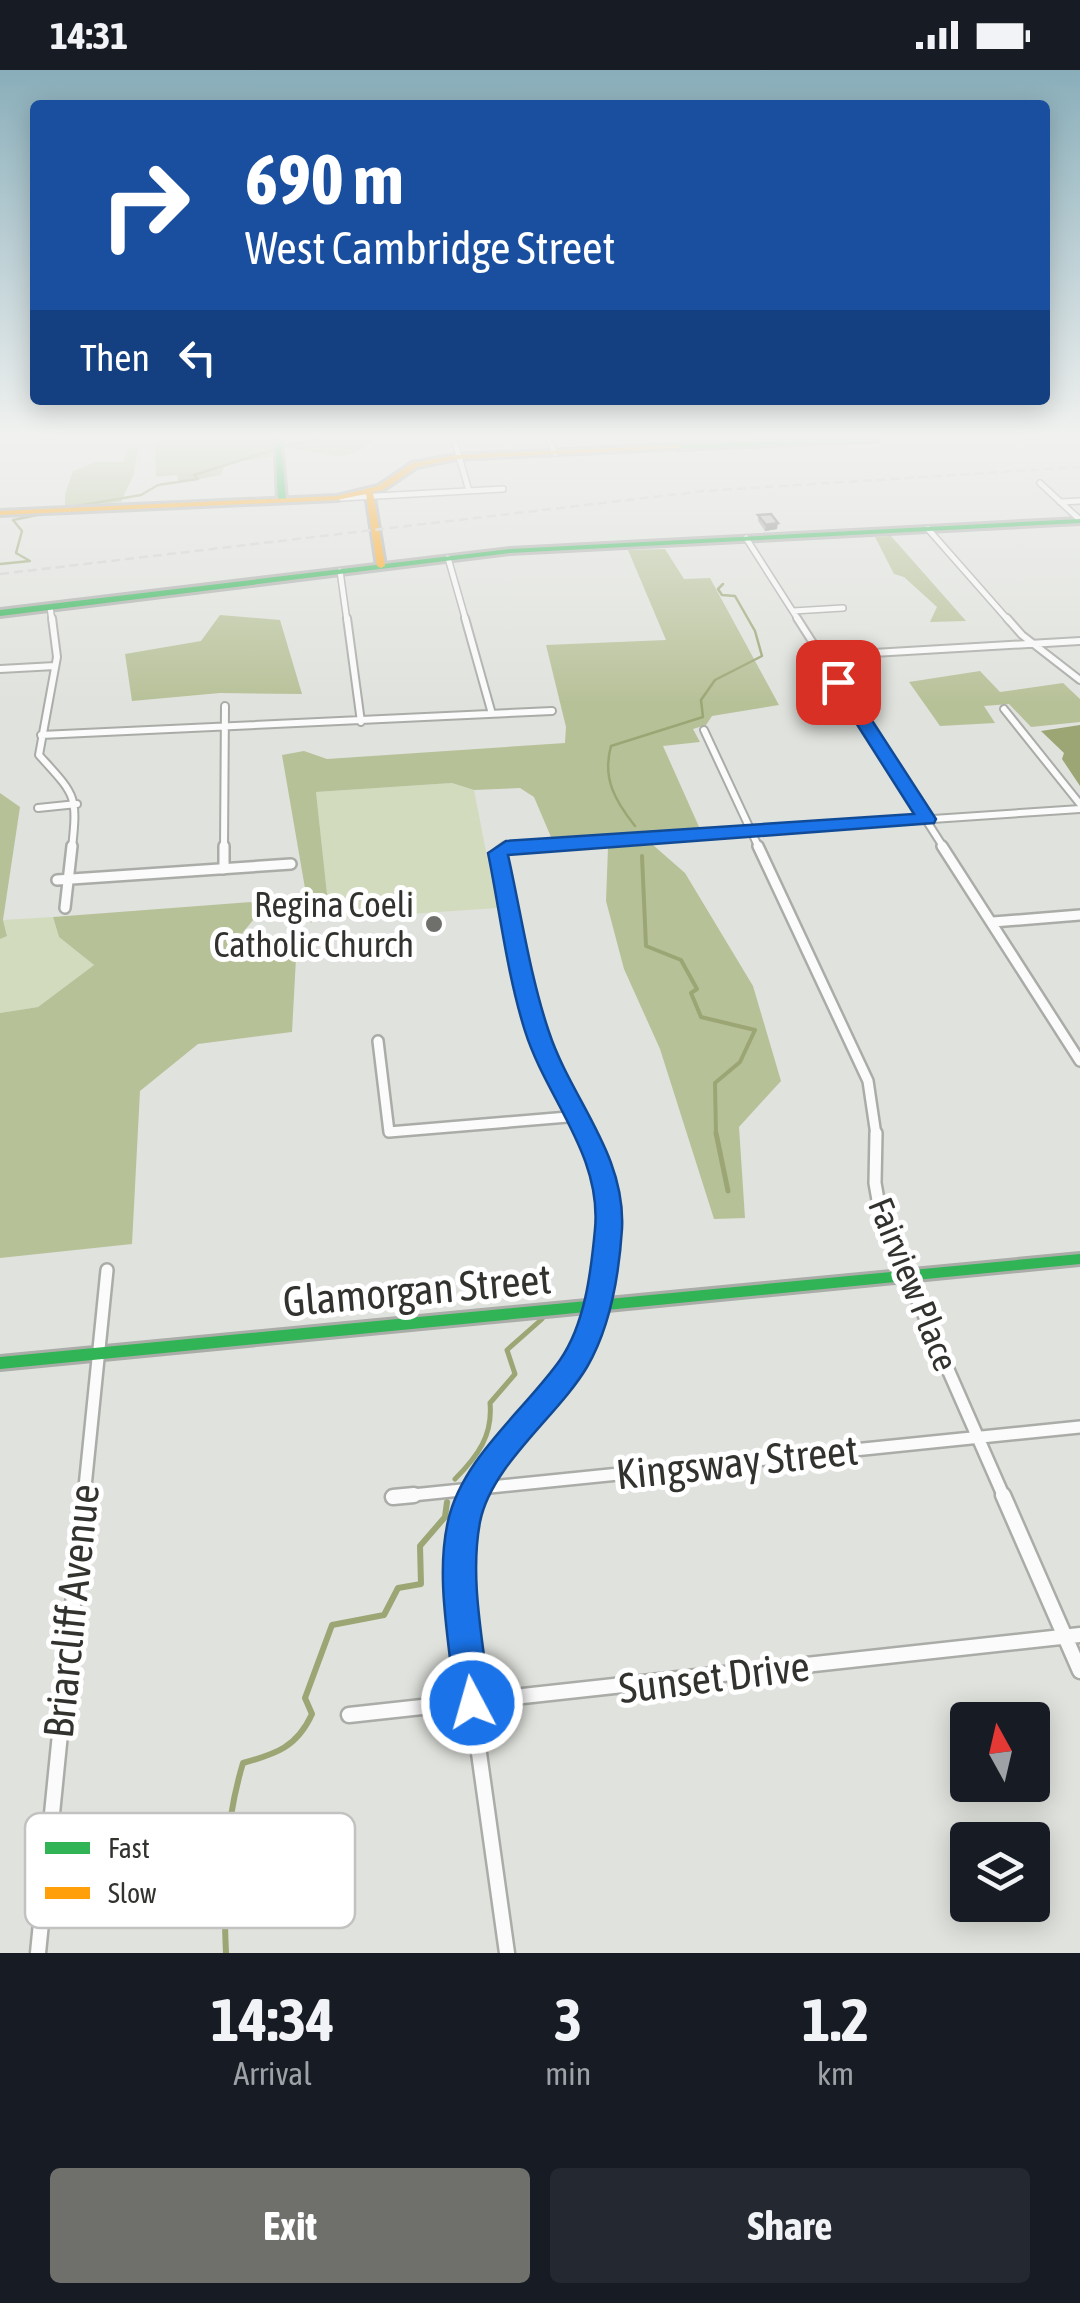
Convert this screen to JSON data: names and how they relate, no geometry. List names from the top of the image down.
{
  "streets": {
    "street": [
      "Fairview Place",
      "Glamorgan Street",
      "Kingsway Street",
      "Briarcliff Avenue",
      "Sunset Drive"
    ]
  },
  "crossings": [
    ["Fairview Place", "Glamorgan Street"],
    ["Fairview Place", "Kingsway Street"],
    ["Fairview Place", "Sunset Drive"],
    ["Glamorgan Street", "Briarcliff Avenue"]
  ],
  "places": ["Regina Coeli Catholic Church"],
  "legend": ["Fast", "Slow"],
  "north": "top",
  "page": {
    "status": "14:31",
    "turn": ["690 m", "West Cambridge Street"],
    "then": "Then",
    "eta": [
      "14:34",
      "Arrival",
      "3",
      "min",
      "1.2",
      "km"
    ],
    "buttons": ["Exit", "Share"]
  }
}
